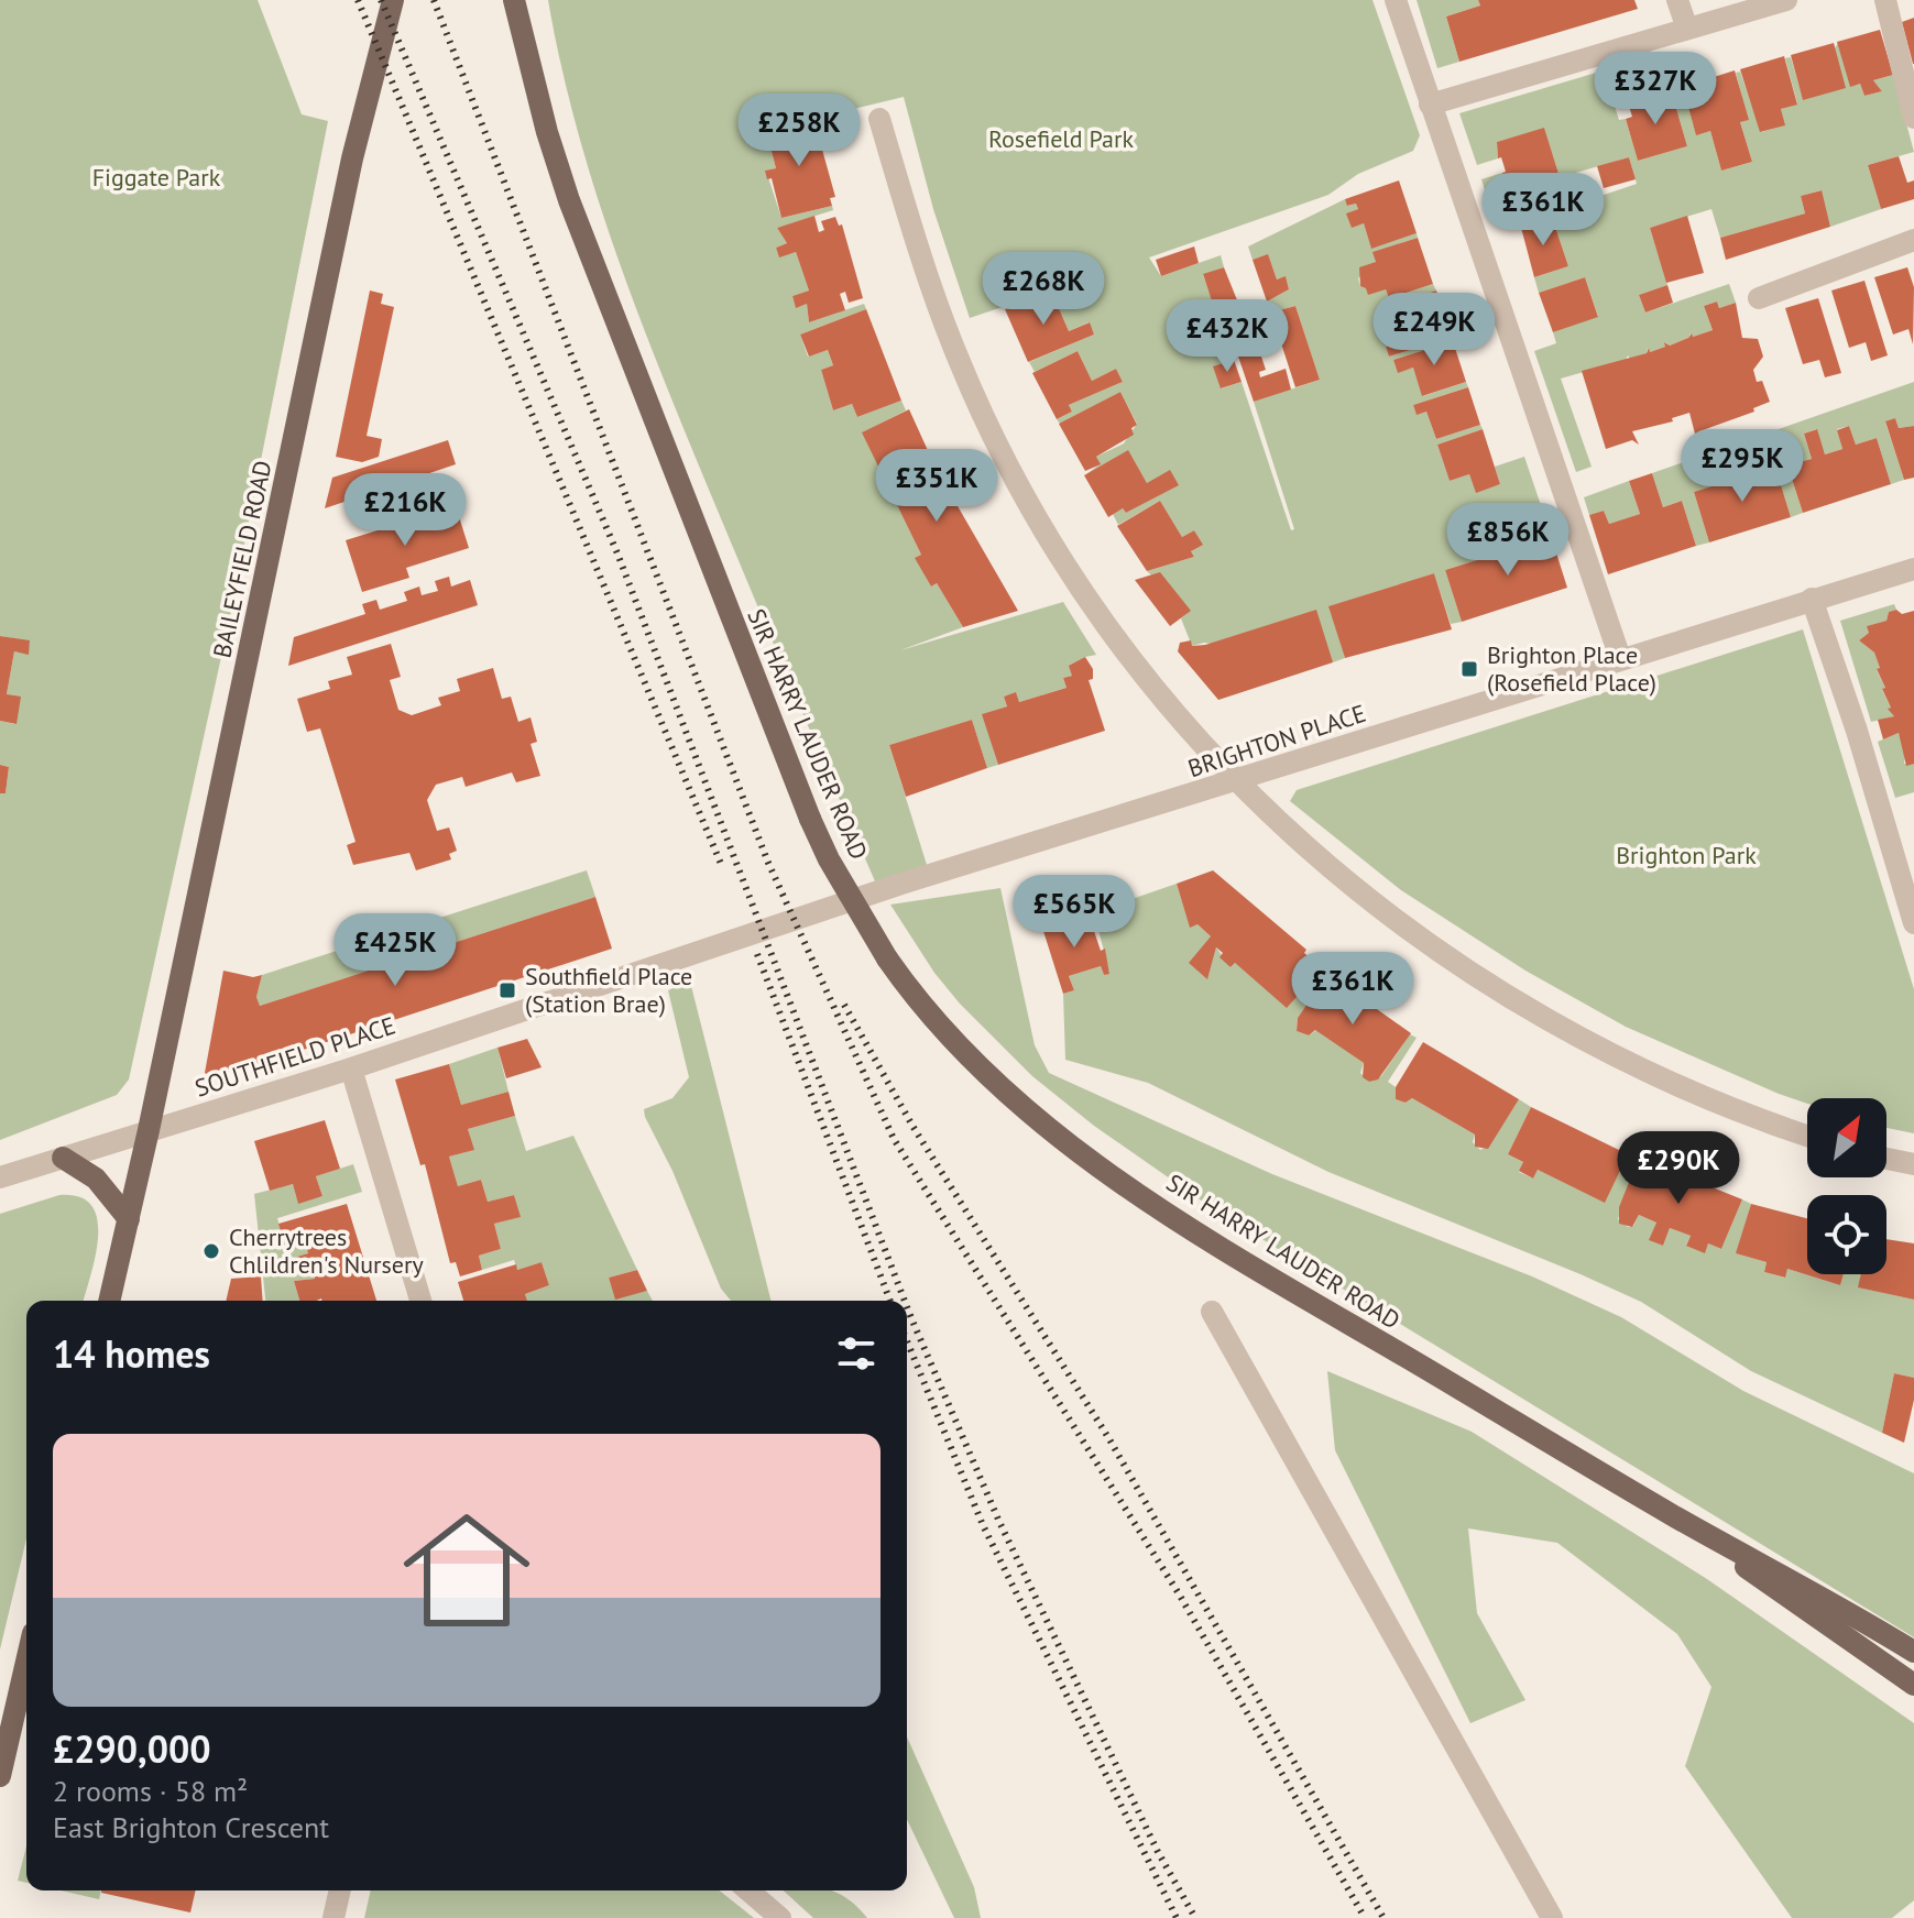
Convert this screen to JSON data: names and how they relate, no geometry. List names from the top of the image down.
{
  "streets": {
    "main road": ["BAILEYFIELD ROAD", "SIR HARRY LAUDER ROAD"],
    "street": ["BRIGHTON PLACE", "SOUTHFIELD PLACE"]
  },
  "crossings": [
    ["BAILEYFIELD ROAD", "SOUTHFIELD PLACE"],
    ["BRIGHTON PLACE", "SOUTHFIELD PLACE"]
  ],
  "parks": ["Rosefield Park", "Figgate Park", "Brighton Park"],
  "places": {
    "transit": ["Brighton Place (Rosefield Place)", "Southfield Place (Station Brae)"],
    "other": ["Cherrytrees Chlildren's Nursery"]
  },
  "north": "top right",
  "page": {
    "price": [
      "£327K",
      "£258K",
      "£361K",
      "£268K",
      "£249K",
      "£432K",
      "£295K",
      "£351K",
      "£216K",
      "£856K",
      "£565K",
      "£425K",
      "£361K",
      "£290K"
    ],
    "heading": "14 homes",
    "list": [
      {
        "name": "£290,000",
        "note": "2 rooms · 58 m² · East Brighton Crescent"
      }
    ]
  }
}
